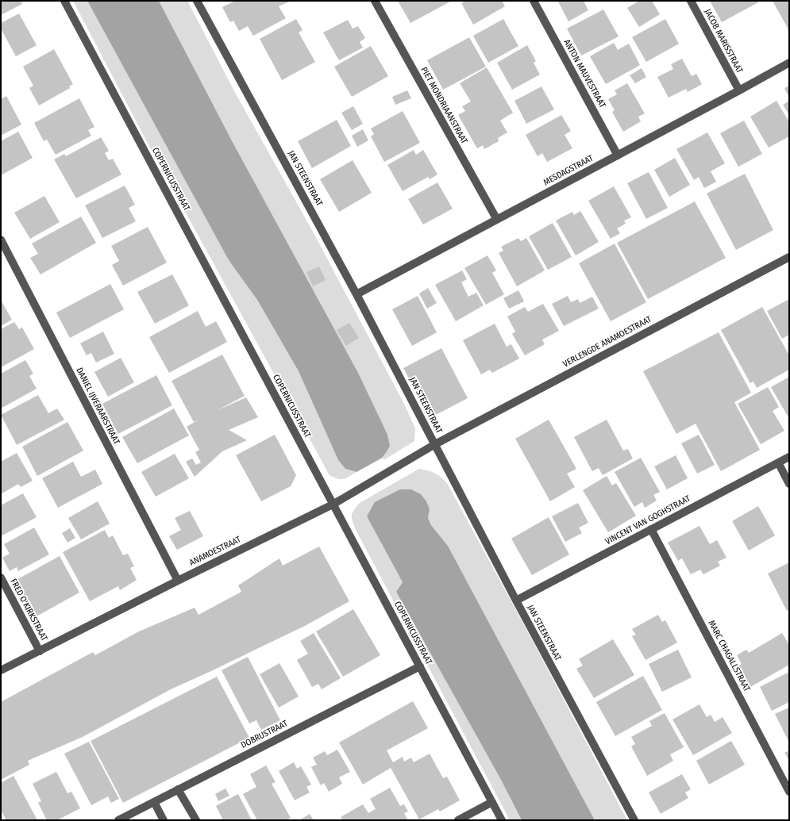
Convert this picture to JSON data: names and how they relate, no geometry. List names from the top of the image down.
{
  "streets": {
    "street": [
      "JACOB MARISSTRAAT",
      "ANTON MAUVESTRAAT",
      "PIET MONDRIAANSTRAAT",
      "MESDAGSTRAAT",
      "JAN STEENSTRAAT",
      "COPERNICUSSTRAAT",
      "VERLENGDE ANAMOESTRAAT",
      "DANIEL IJVERAARSTRAAT",
      "VINCENT VAN GOGHSTRAAT",
      "ANAMOESTRAAT",
      "FRED O'KIRKSTRAAT",
      "MARC CHAGALLSTRAAT",
      "DOBRUSTRAAT"
    ]
  },
  "crossings": [
    ["JACOB MARISSTRAAT", "MESDAGSTRAAT"],
    ["ANTON MAUVESTRAAT", "MESDAGSTRAAT"],
    ["PIET MONDRIAANSTRAAT", "MESDAGSTRAAT"],
    ["MESDAGSTRAAT", "JAN STEENSTRAAT"],
    ["JAN STEENSTRAAT", "VERLENGDE ANAMOESTRAAT"],
    ["JAN STEENSTRAAT", "VINCENT VAN GOGHSTRAAT"],
    ["JAN STEENSTRAAT", "ANAMOESTRAAT"],
    ["COPERNICUSSTRAAT", "ANAMOESTRAAT"],
    ["COPERNICUSSTRAAT", "DOBRUSTRAAT"],
    ["VERLENGDE ANAMOESTRAAT", "ANAMOESTRAAT"],
    ["DANIEL IJVERAARSTRAAT", "ANAMOESTRAAT"],
    ["VINCENT VAN GOGHSTRAAT", "MARC CHAGALLSTRAAT"],
    ["ANAMOESTRAAT", "FRED O'KIRKSTRAAT"]
  ]
}
